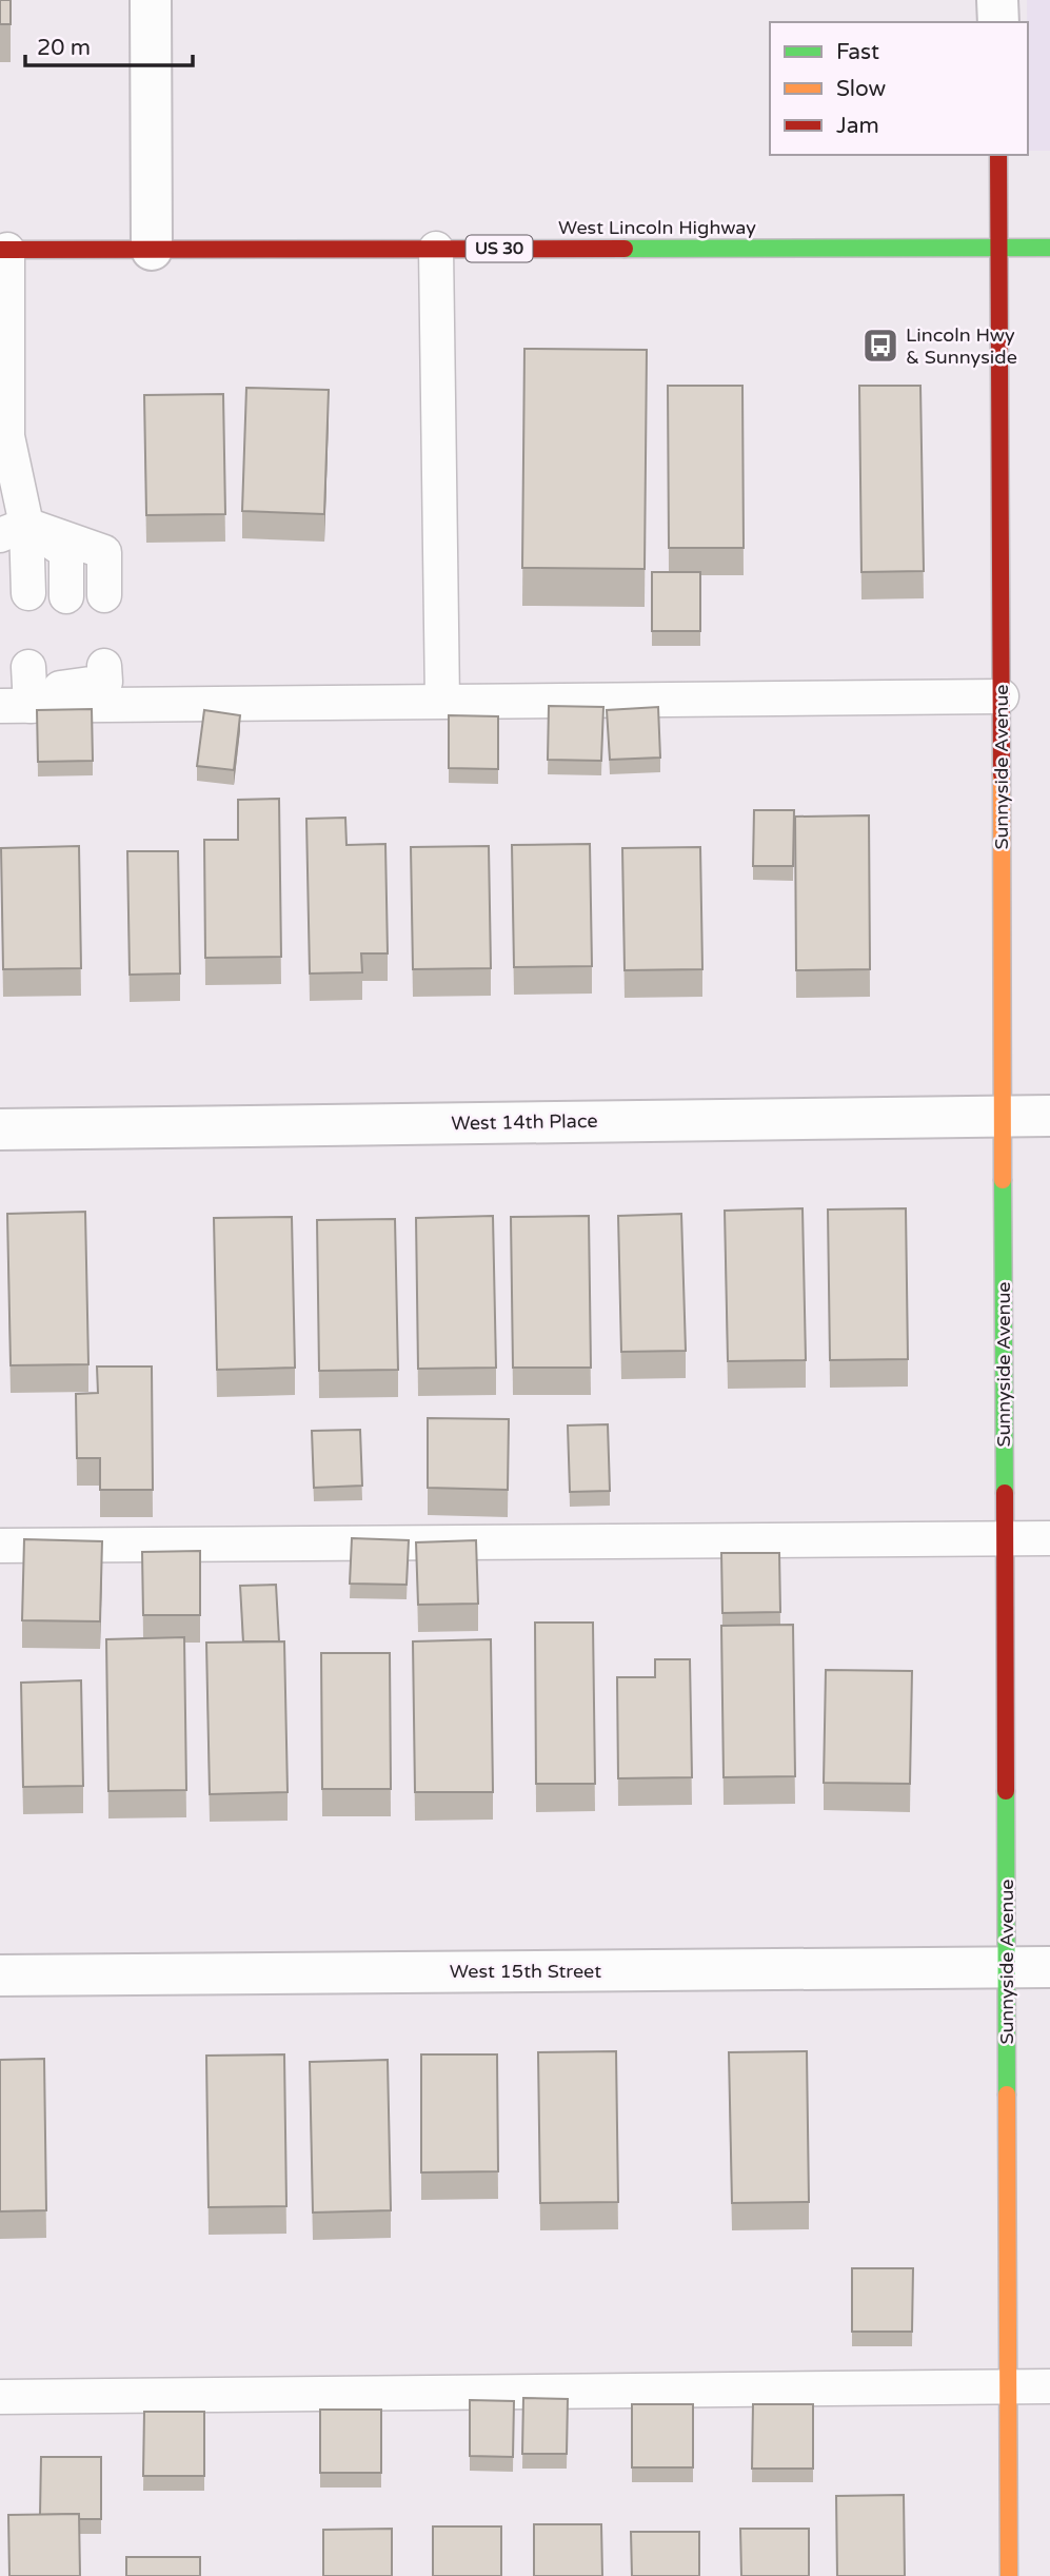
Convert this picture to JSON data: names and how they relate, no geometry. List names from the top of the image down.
{
  "streets": {
    "street": [
      "West Lincoln Highway",
      "US 30",
      "Sunnyside Avenue",
      "West 14th Place",
      "West 15th Street"
    ]
  },
  "crossings": [
    ["West Lincoln Highway", "Sunnyside Avenue"],
    ["Sunnyside Avenue", "West 14th Place"],
    ["Sunnyside Avenue", "West 15th Street"]
  ],
  "places": {
    "bus stop": ["Lincoln Hwy & Sunnyside"]
  },
  "legend": ["Fast", "Slow", "Jam"],
  "scale_bar": "20 m"
}
